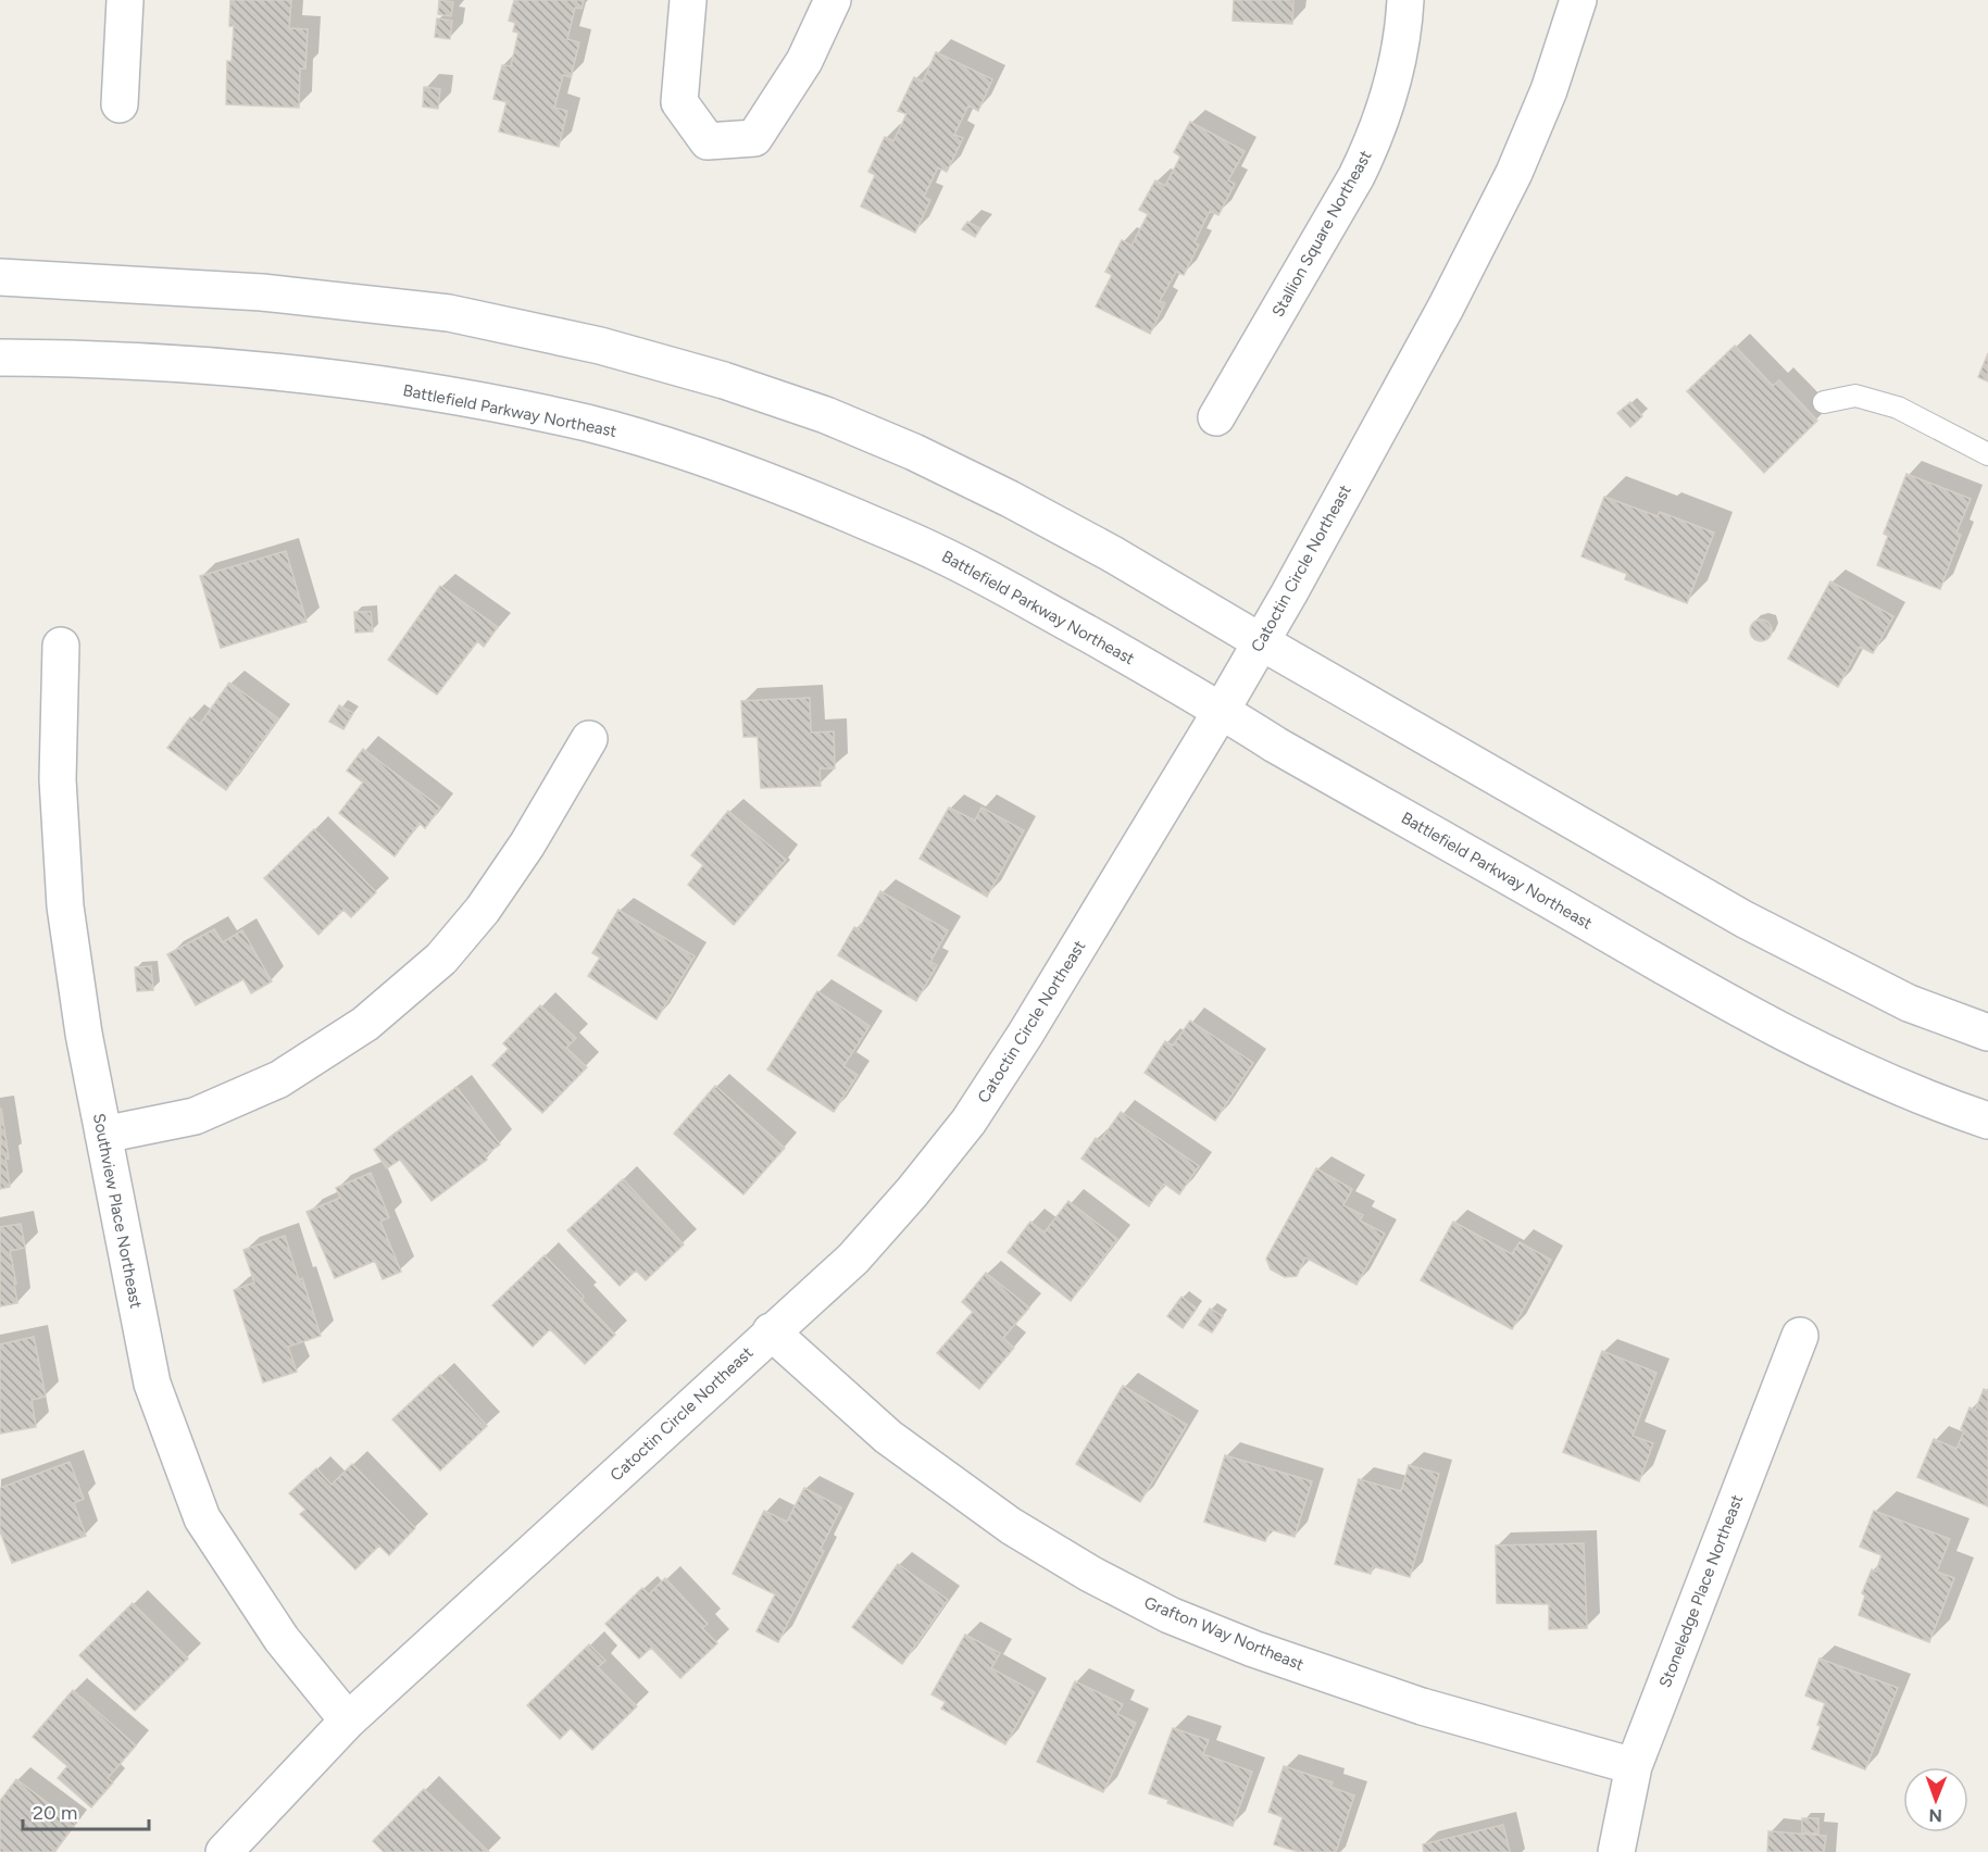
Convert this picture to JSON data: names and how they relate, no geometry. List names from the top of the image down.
{
  "streets": {
    "street": [
      "Stallion Square Northeast",
      "Battlefield Parkway Northeast",
      "Catoctin Circle Northeast",
      "Southview Place Northeast",
      "Stoneledge Place Northeast",
      "Grafton Way Northeast"
    ]
  },
  "crossings": [
    ["Battlefield Parkway Northeast", "Catoctin Circle Northeast"],
    ["Catoctin Circle Northeast", "Southview Place Northeast"],
    ["Catoctin Circle Northeast", "Grafton Way Northeast"],
    ["Stoneledge Place Northeast", "Grafton Way Northeast"]
  ],
  "scale_bar": "20 m",
  "north": "bottom"
}
